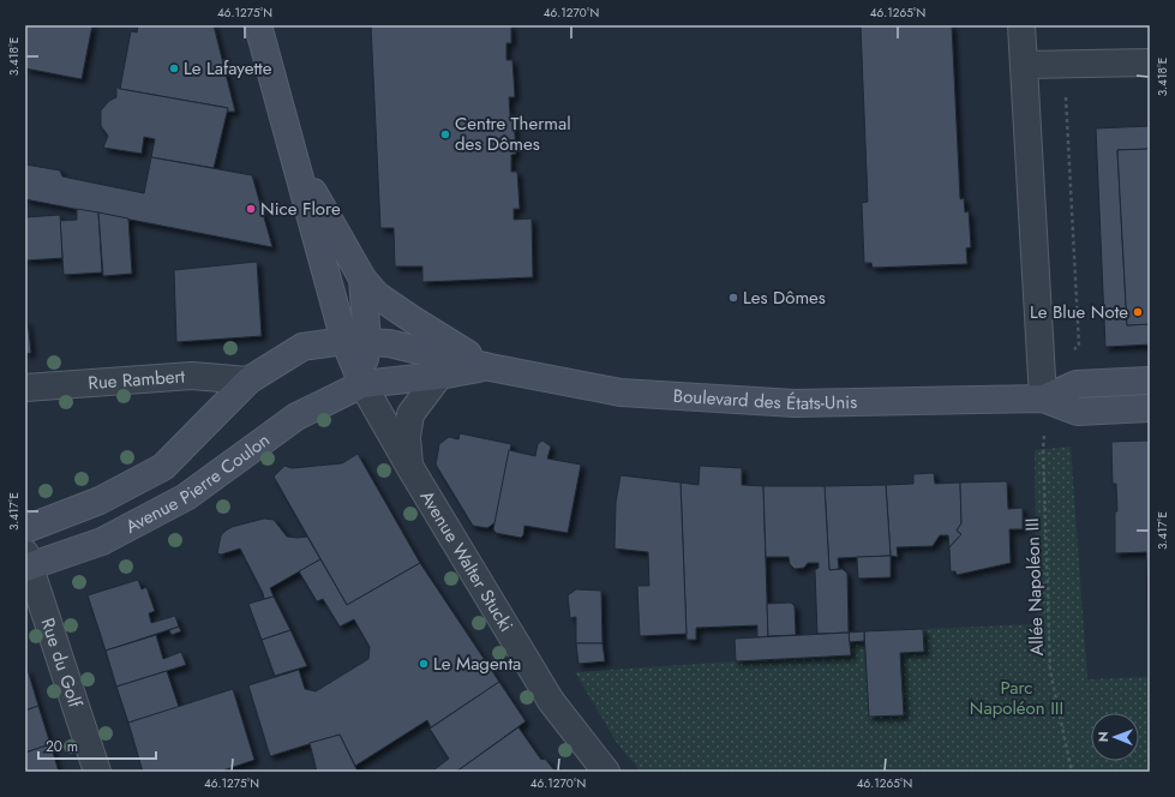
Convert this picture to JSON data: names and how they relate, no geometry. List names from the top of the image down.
{
  "streets": {
    "main road": ["Boulevard des États-Unis", "Avenue Pierre Coulon"],
    "street": ["Rue Rambert", "Avenue Walter Stucki", "Rue du Golf"],
    "path": ["Allée Napoléon III"]
  },
  "crossings": [
    ["Rue Rambert", "Avenue Pierre Coulon"],
    ["Boulevard des États-Unis", "Avenue Pierre Coulon"],
    ["Boulevard des États-Unis", "Avenue Walter Stucki"],
    ["Boulevard des États-Unis", "Allée Napoléon III"],
    ["Avenue Pierre Coulon", "Avenue Walter Stucki"],
    ["Avenue Pierre Coulon", "Rue du Golf"]
  ],
  "parks": ["Parc Napoléon III"],
  "places": [
    "Le Lafayette",
    "Centre Thermal des Dômes",
    "Nice Flore",
    "Les Dômes",
    "Le Blue Note",
    "Le Magenta"
  ],
  "scale_bar": "20 m",
  "north": "left",
  "coordinates": [
    "46.1275°N",
    "46.1270°N",
    "46.1265°N",
    "3.418°E",
    "3.417°E"
  ]
}
